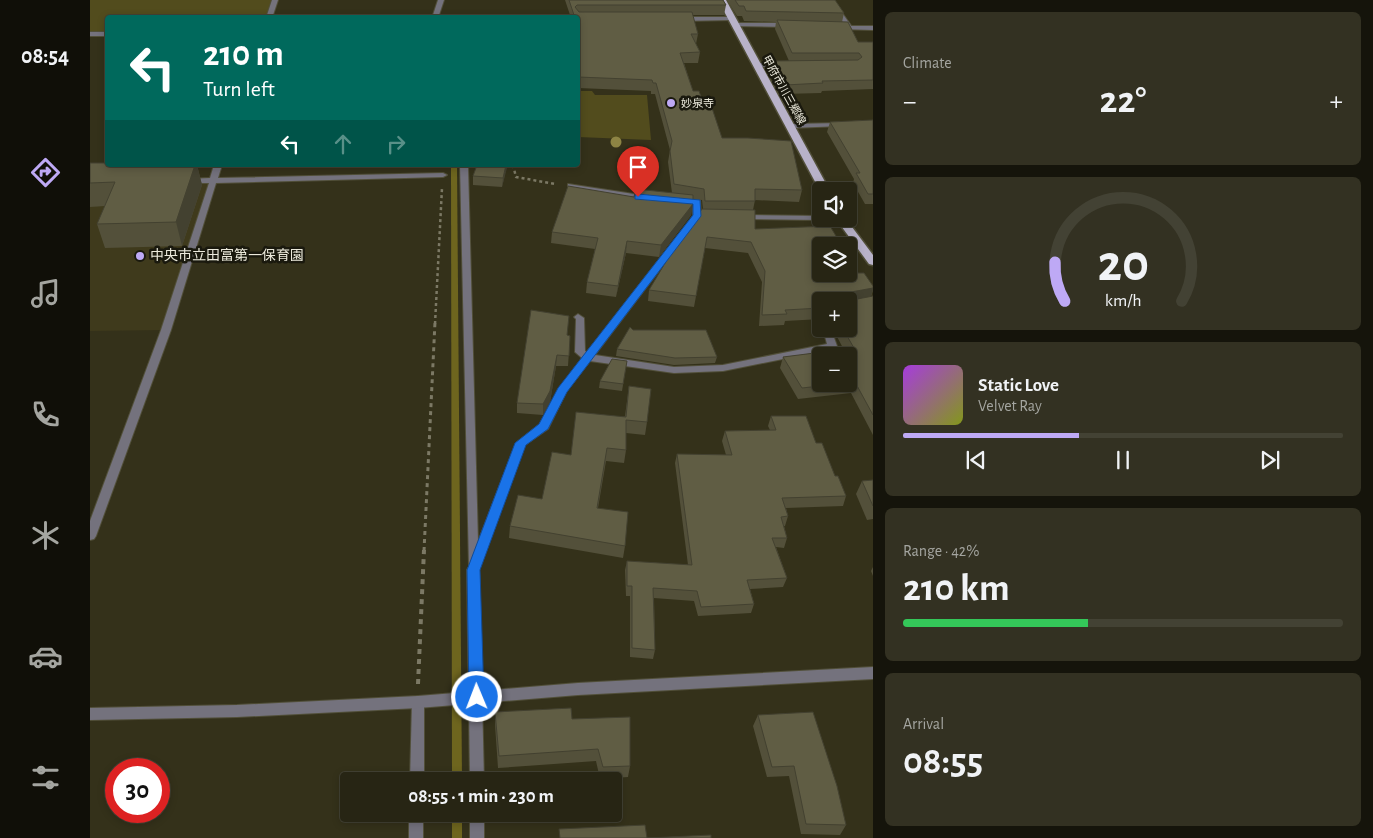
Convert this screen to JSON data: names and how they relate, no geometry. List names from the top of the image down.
{
  "streets": {
    "main road": ["甲府市川三郷線"]
  },
  "places": ["妙泉寺", "中央市立田富第一保育園"],
  "page": {
    "tabs": "08:54",
    "tile": [
      "Climate",
      ["Range · 42%", "210 km"],
      ["Arrival", "08:55"]
    ],
    "turn": ["210 m", "Turn left"],
    "heat": ["−", "22°", "+"],
    "map_buttons": ["+", "−"],
    "song": ["Static Love", "Velvet Ray"],
    "limit": "30",
    "trip": "08:55 · 1 min · 230 m",
    "gauge": ["20", "km/h"]
  }
}
